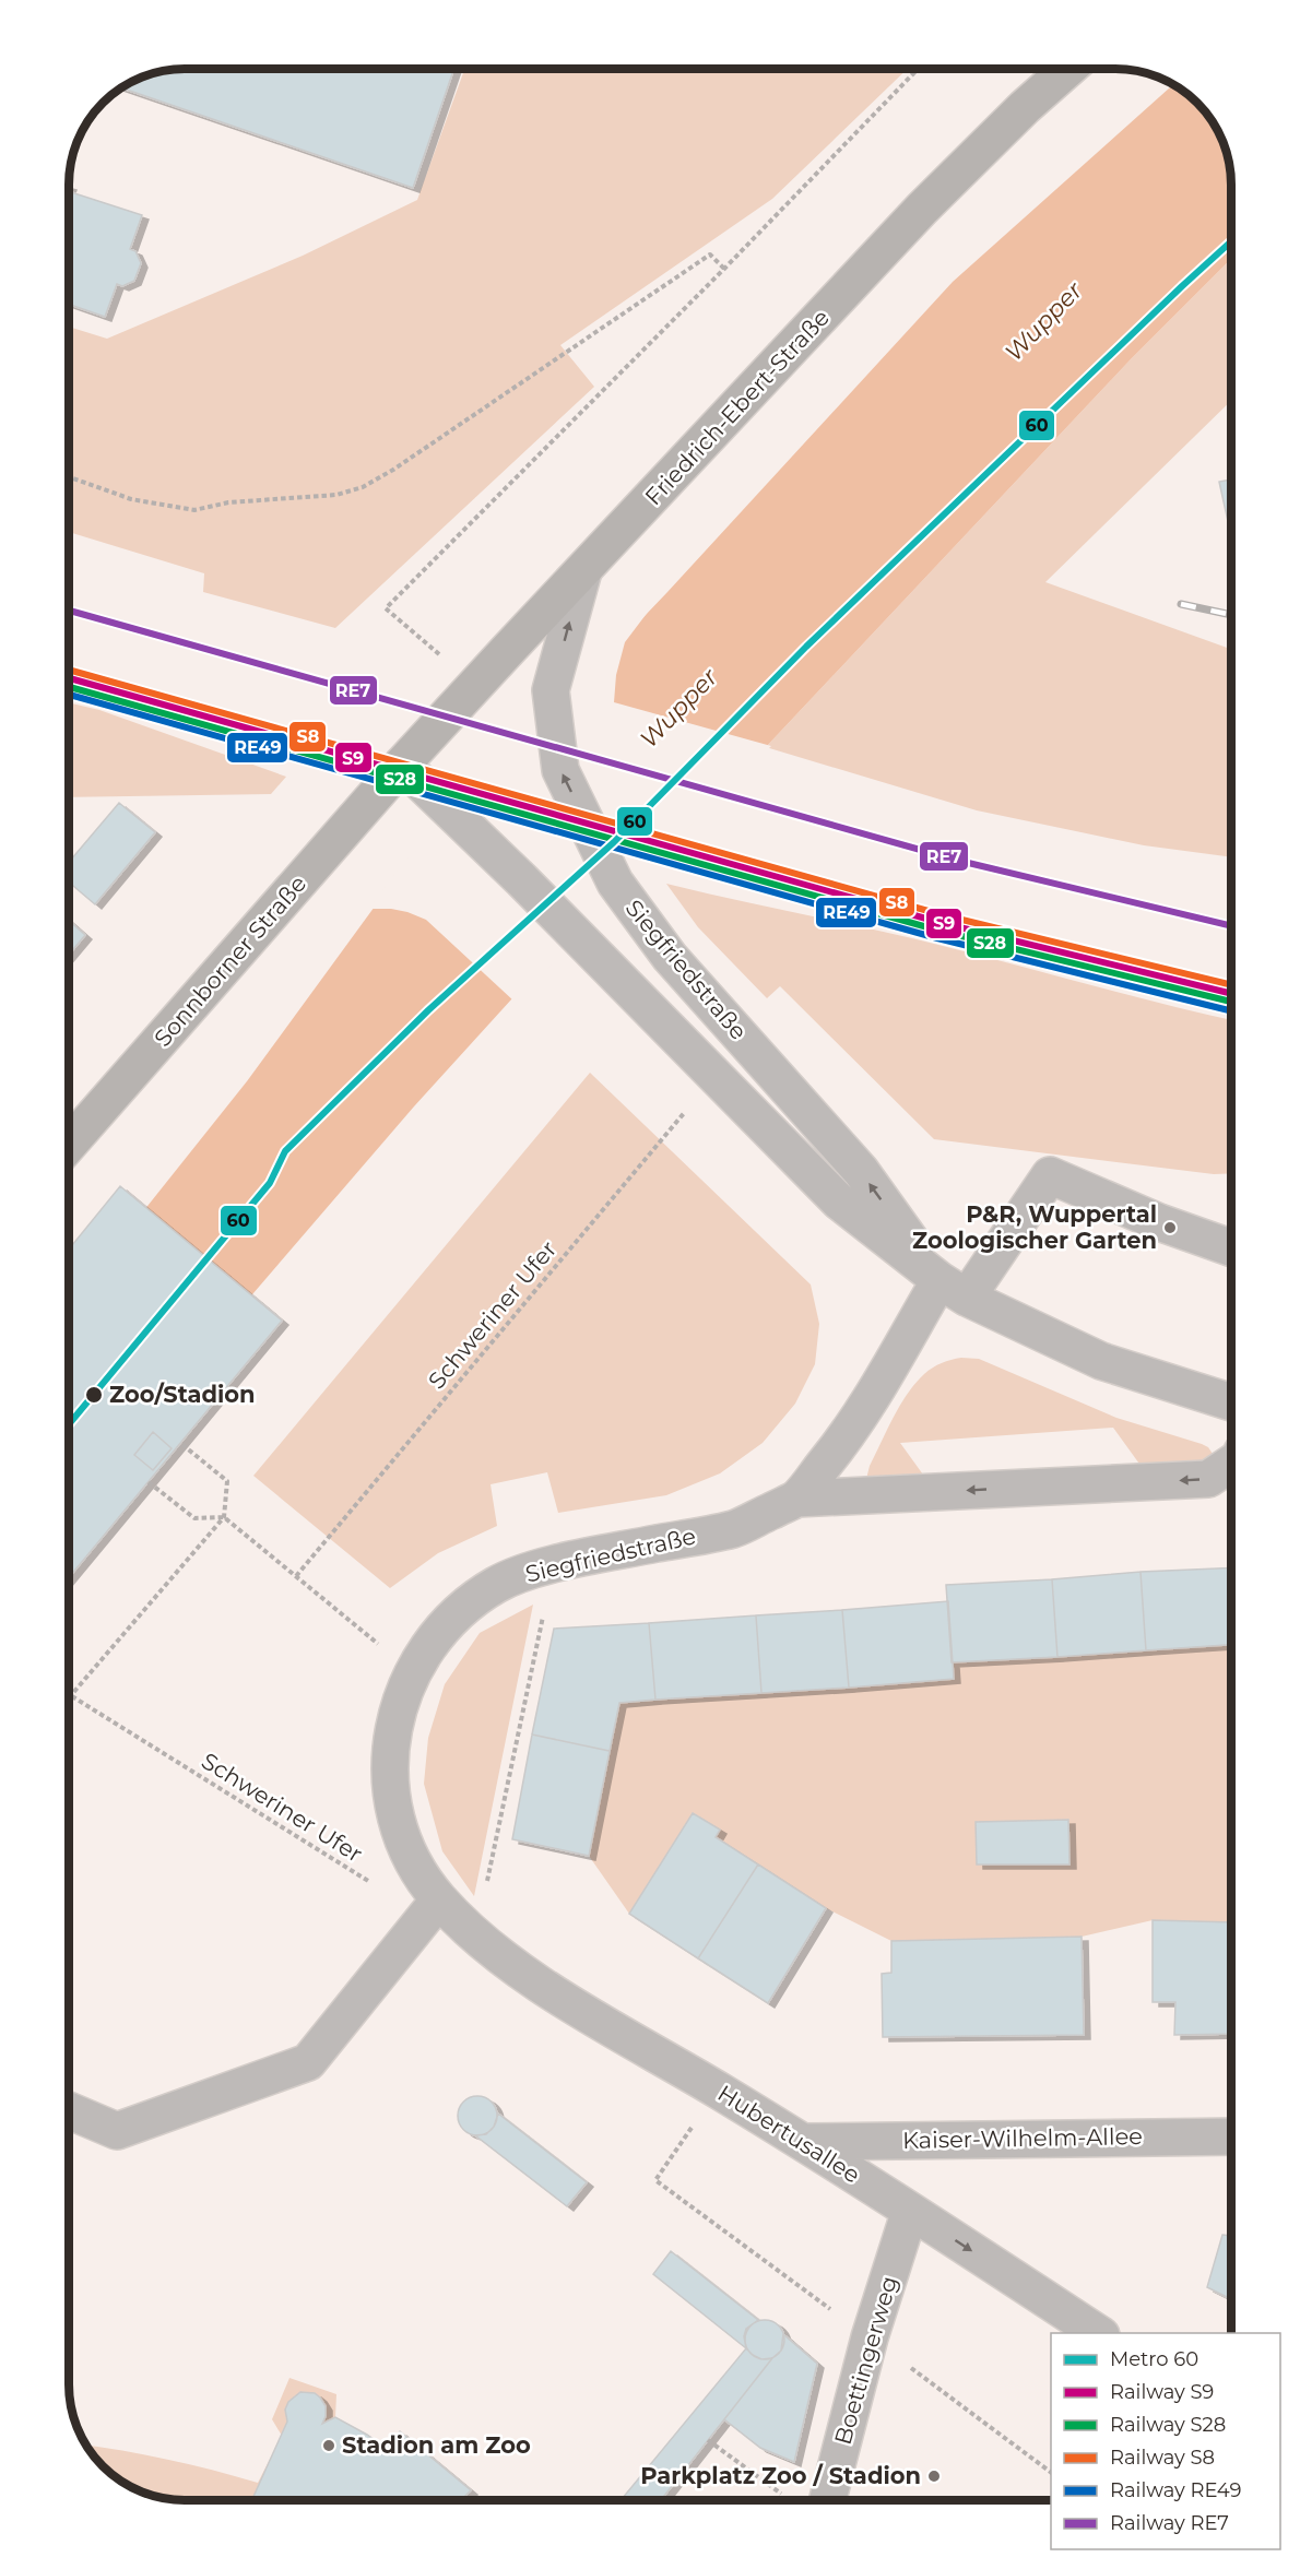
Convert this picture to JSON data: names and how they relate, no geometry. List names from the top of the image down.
{
  "streets": {
    "main road": ["Friedrich-Ebert-Straße", "Sonnborner Straße"],
    "street": [
      "Siegfriedstraße",
      "Hubertusallee",
      "Kaiser-Wilhelm-Allee",
      "Boettingerweg"
    ],
    "path": ["Schweriner Ufer"]
  },
  "crossings": [
    ["Friedrich-Ebert-Straße", "Sonnborner Straße"],
    ["Friedrich-Ebert-Straße", "Siegfriedstraße"],
    ["Sonnborner Straße", "Siegfriedstraße"],
    ["Siegfriedstraße", "Schweriner Ufer"],
    ["Siegfriedstraße", "Hubertusallee"],
    ["Hubertusallee", "Kaiser-Wilhelm-Allee"],
    ["Hubertusallee", "Boettingerweg"]
  ],
  "water": ["Wupper"],
  "places": [
    "P&R, Wuppertal Zoologischer Garten",
    "Zoo/Stadion",
    "Stadion am Zoo",
    "Parkplatz Zoo / Stadion"
  ],
  "lines": [
    "metro line 60",
    "rail line RE7",
    "rail line S8",
    "rail line S9",
    "rail line S28",
    "rail line RE49"
  ],
  "legend": [
    "Metro 60",
    "Railway S9",
    "Railway S28",
    "Railway S8",
    "Railway RE49",
    "Railway RE7"
  ]
}
